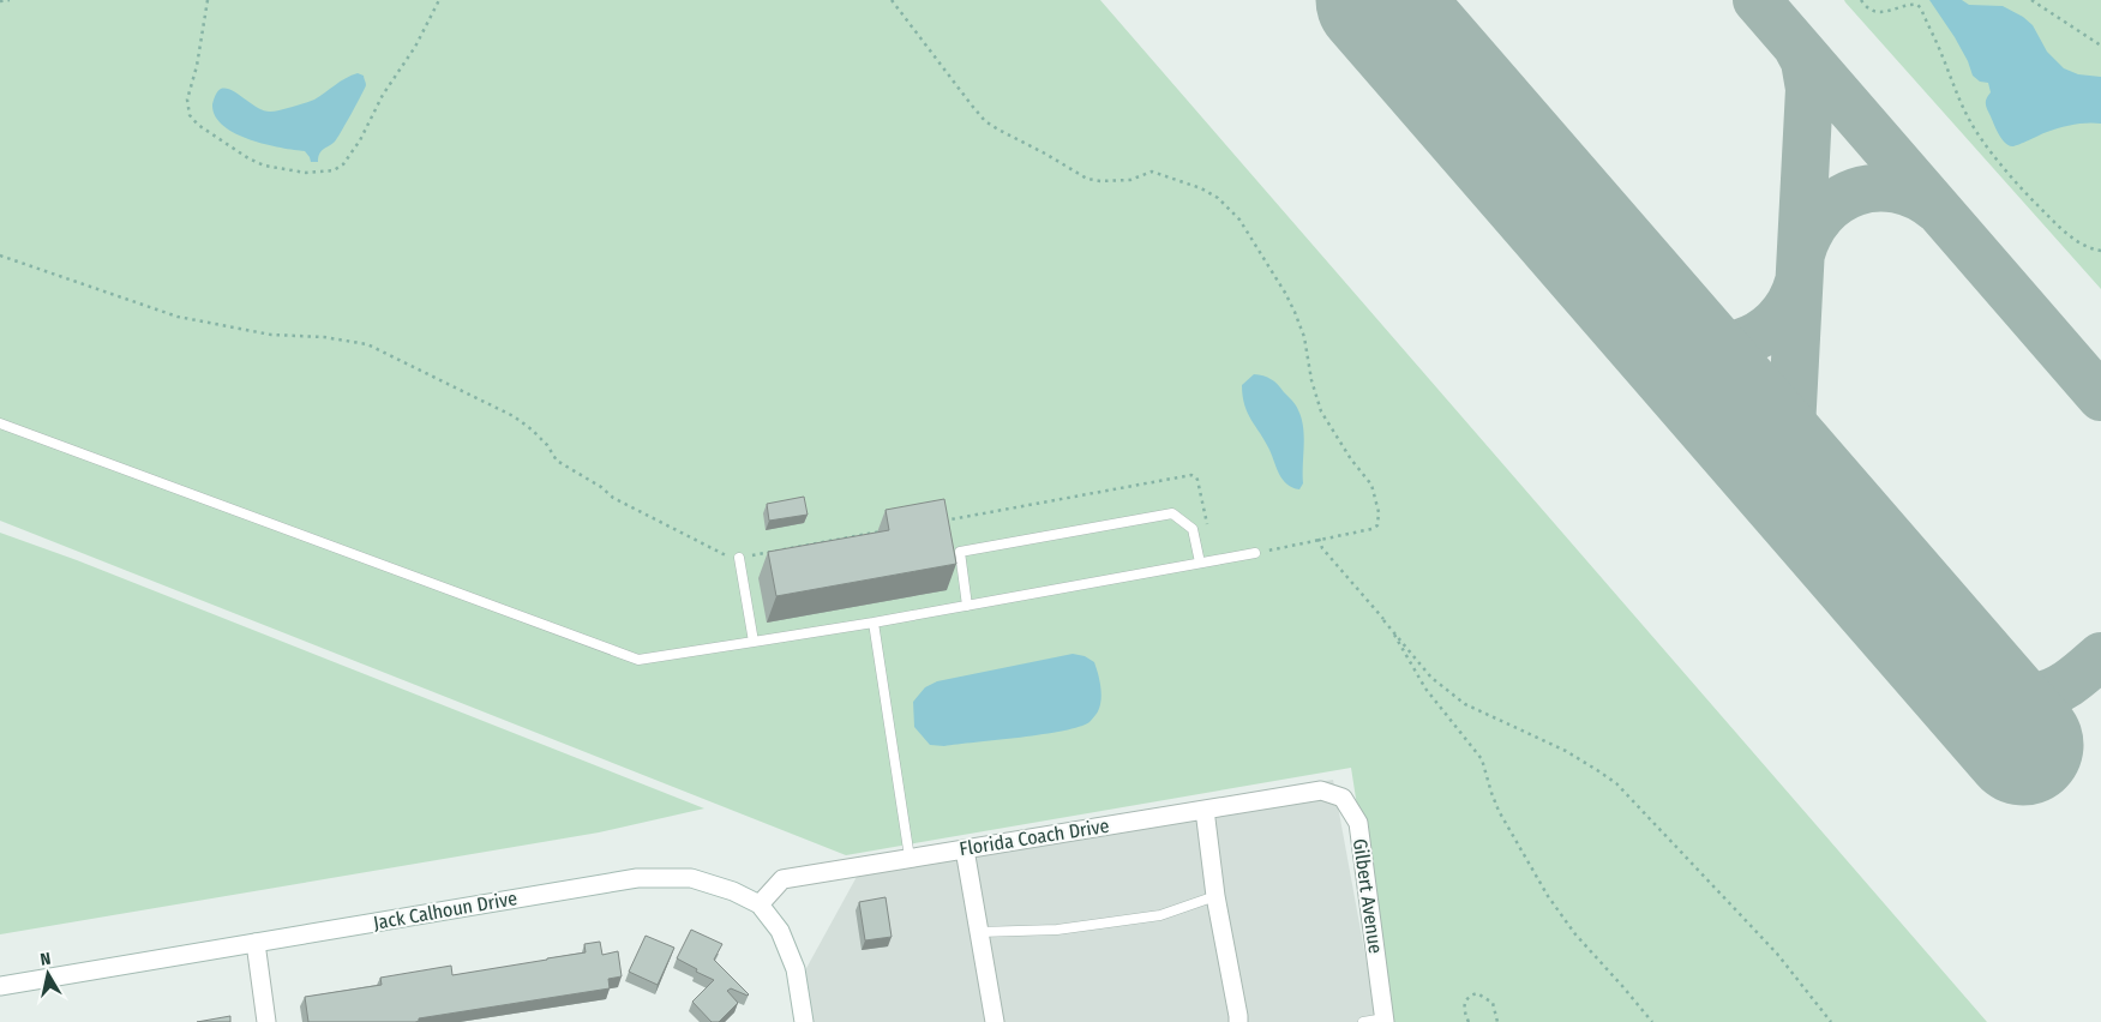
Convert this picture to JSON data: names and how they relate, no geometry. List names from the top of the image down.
{
  "streets": {
    "street": ["Florida Coach Drive", "Gilbert Avenue", "Jack Calhoun Drive"]
  },
  "crossings": [
    ["Florida Coach Drive", "Gilbert Avenue"],
    ["Florida Coach Drive", "Jack Calhoun Drive"]
  ],
  "north": "top"
}
